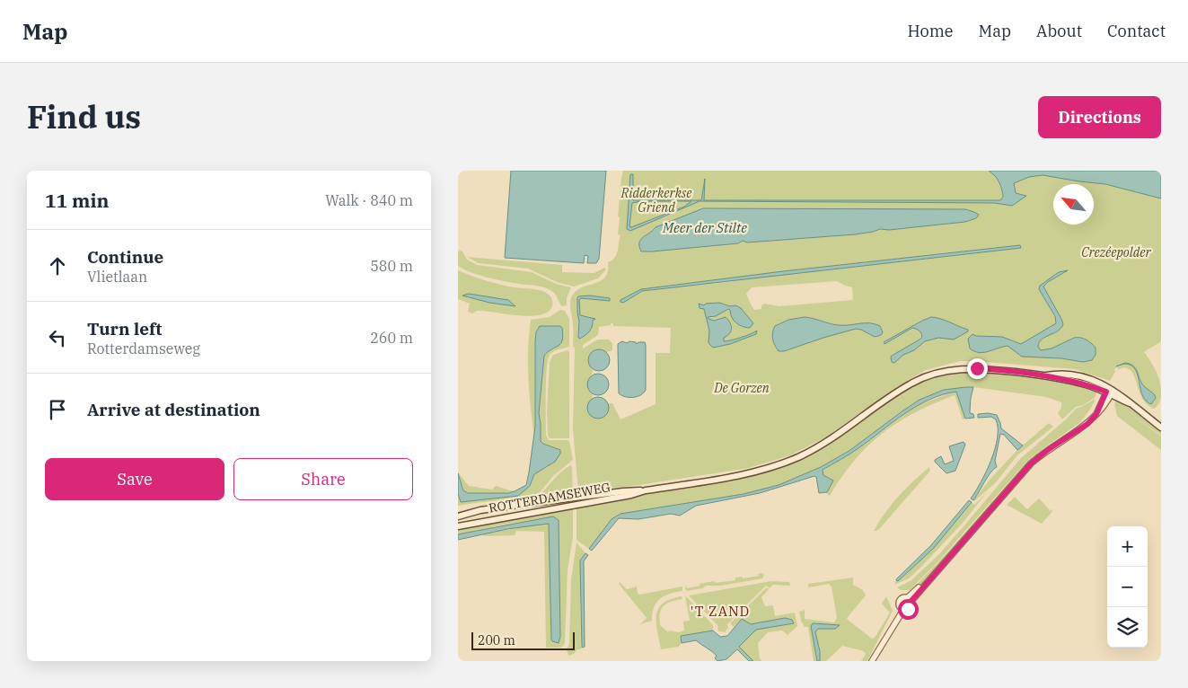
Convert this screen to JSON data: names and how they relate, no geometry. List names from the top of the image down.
{
  "streets": {
    "main road": ["ROTTERDAMSEWEG"]
  },
  "districts": ["'T ZAND"],
  "water": ["Meer der Stilte"],
  "parks": ["Ridderkerkse Griend", "Crezéepolder", "De Gorzen"],
  "scale_bar": "200 m",
  "north": "top left",
  "page": {
    "header": "Map",
    "nav": [
      "Home",
      "Map",
      "About",
      "Contact"
    ],
    "title": "Find us",
    "buttons": [
      "Directions",
      ["Save", "Share"]
    ],
    "heading": ["11 min", "Walk · 840 m"],
    "list": [
      ["Continue", "Vlietlaan", "580 m"],
      ["Turn left", "Rotterdamseweg", "260 m"],
      "Arrive at destination"
    ],
    "map_buttons": ["+", "−"],
    "scale": "200 m"
  }
}
